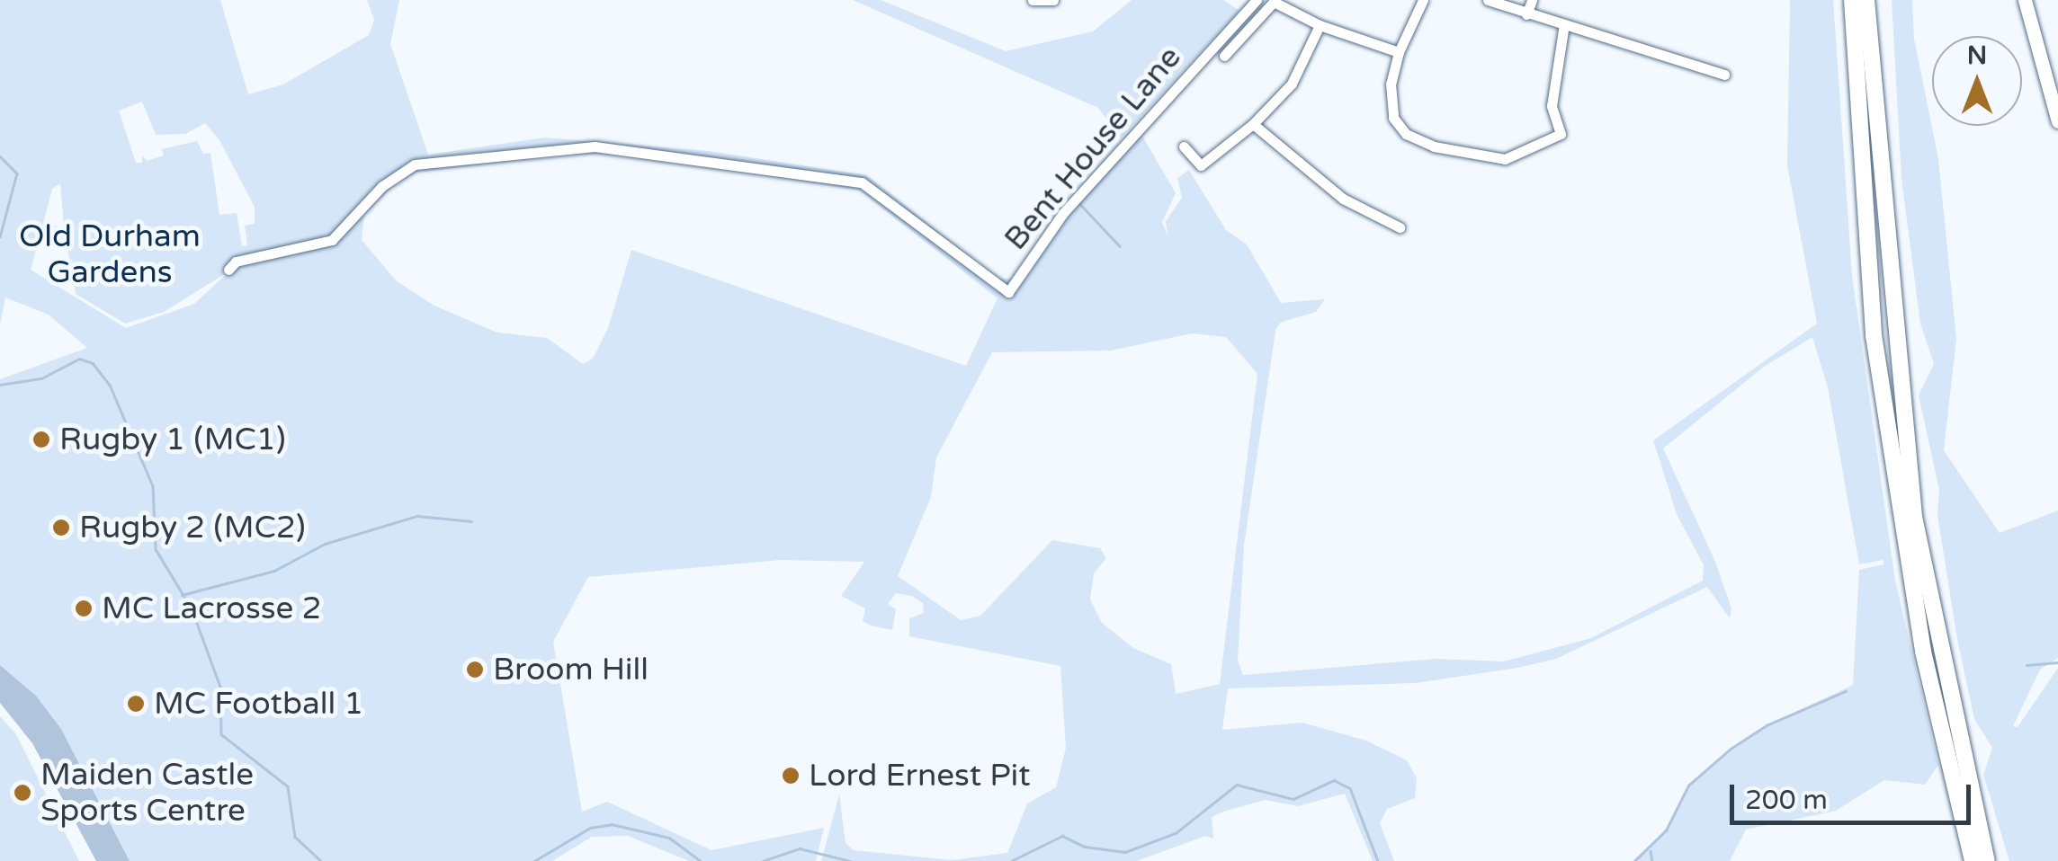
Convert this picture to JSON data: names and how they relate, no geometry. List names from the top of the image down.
{
  "streets": {
    "street": ["Bent House Lane"]
  },
  "parks": ["Old Durham Gardens"],
  "places": [
    "Rugby 1 (MC1)",
    "Rugby 2 (MC2)",
    "MC Lacrosse 2",
    "Broom Hill",
    "MC Football 1",
    "Lord Ernest Pit",
    "Maiden Castle Sports Centre"
  ],
  "scale_bar": "200 m",
  "north": "top"
}
